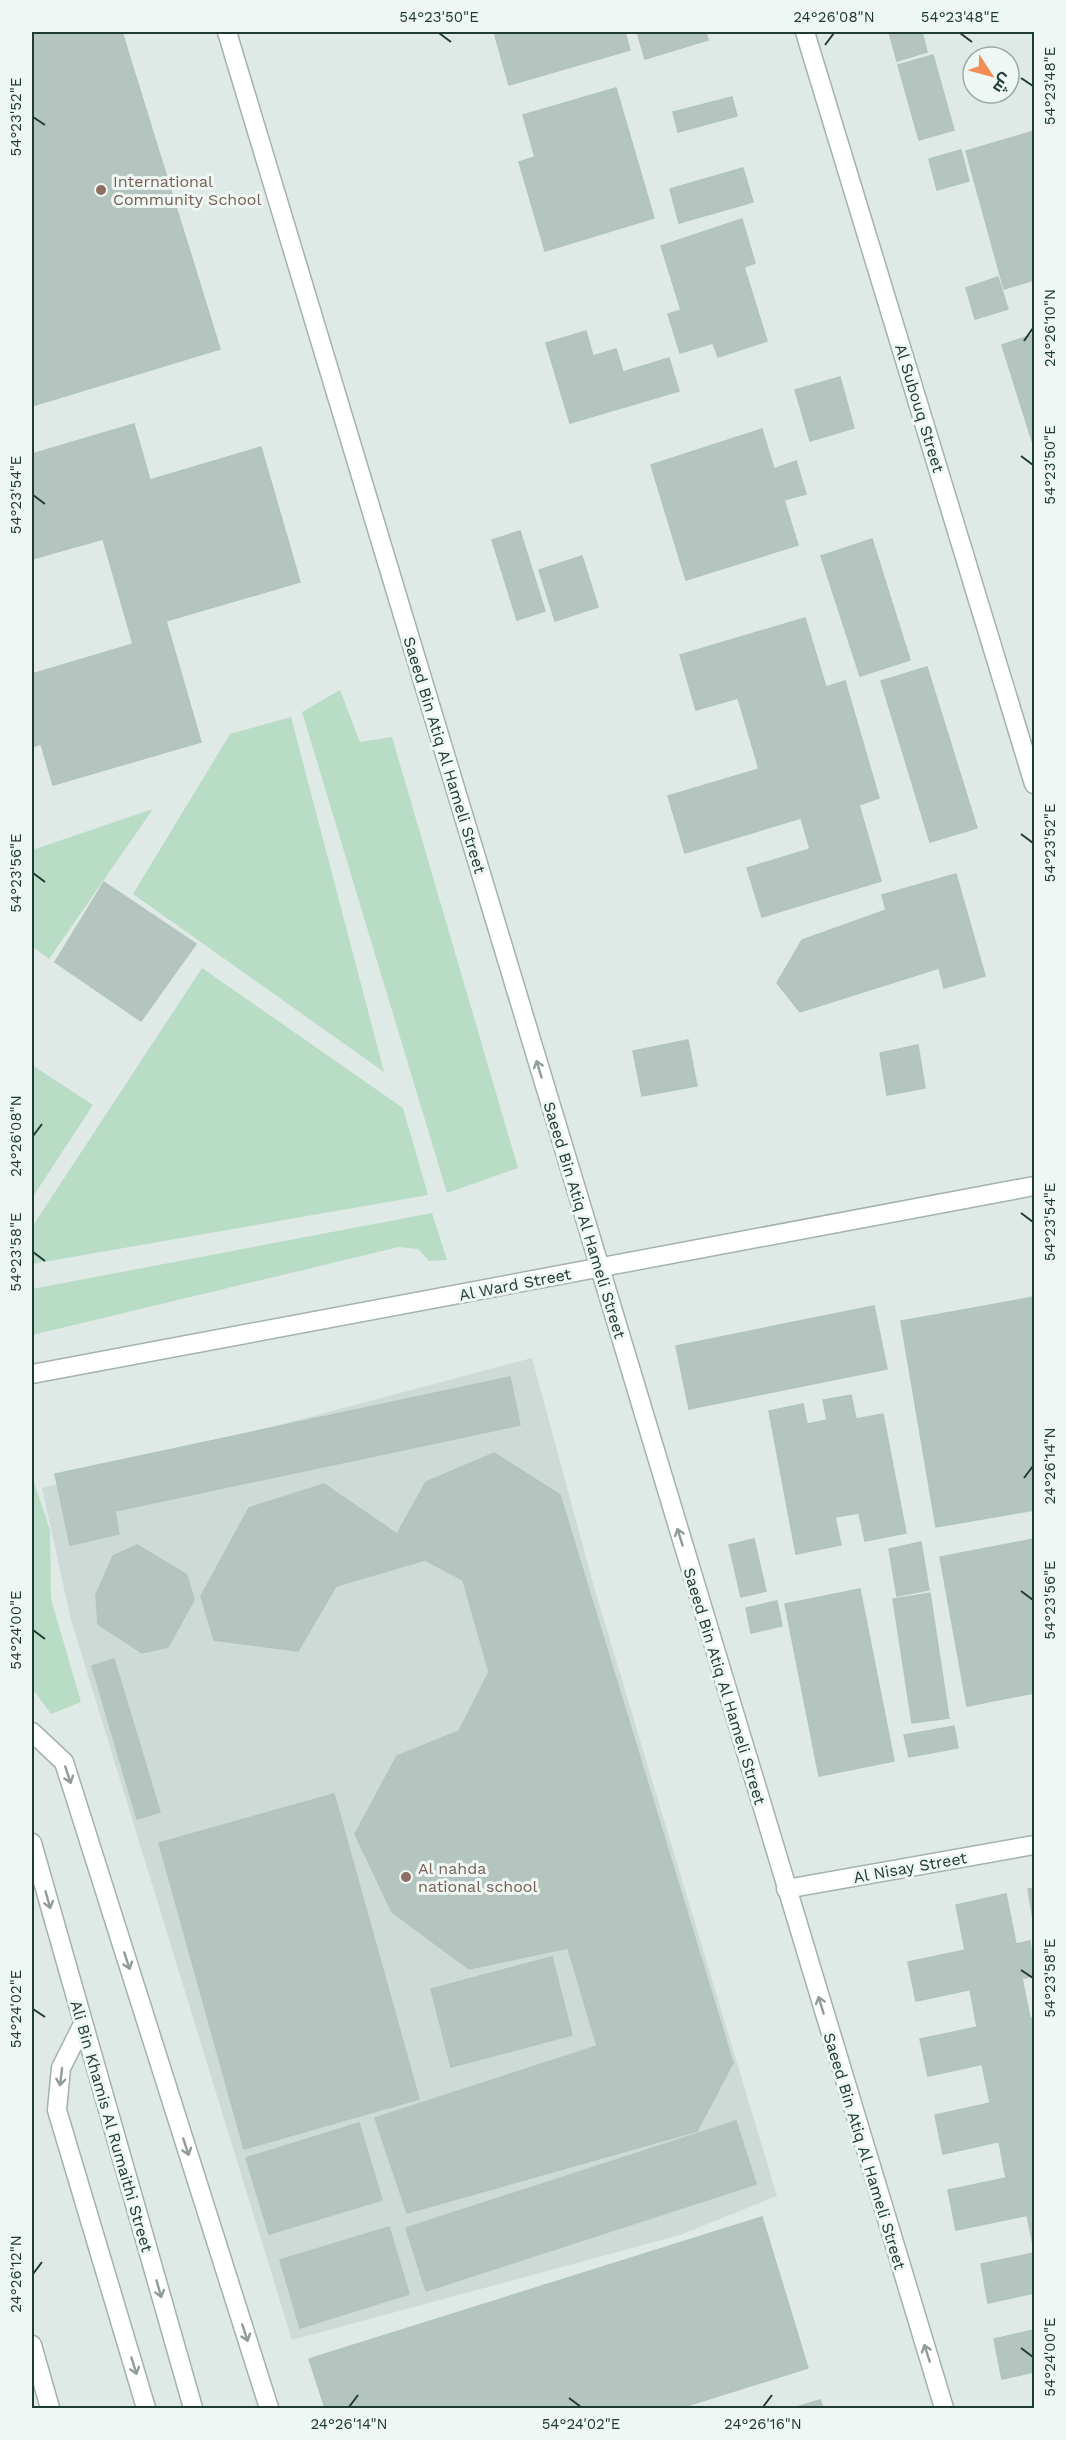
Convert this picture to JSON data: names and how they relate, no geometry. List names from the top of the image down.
{
  "streets": {
    "street": [
      "Al Subouq Street",
      "Saeed Bin Atiq Al Hameli Street",
      "Al Ward Street",
      "Al Nisay Street",
      "Ali Bin Khamis Al Rumaithi Street"
    ]
  },
  "crossings": [
    ["Saeed Bin Atiq Al Hameli Street", "Al Ward Street"],
    ["Saeed Bin Atiq Al Hameli Street", "Al Nisay Street"]
  ],
  "one_way": ["Saeed Bin Atiq Al Hameli Street"],
  "places": ["International Community School", "Al nahda national school"],
  "north": "bottom right",
  "coordinates": [
    "54°23'50\"E",
    "24°26'08\"N",
    "54°23'48\"E",
    "54°23'52\"E",
    "24°26'10\"N",
    "54°23'54\"E",
    "54°23'56\"E",
    "54°23'58\"E",
    "24°26'14\"N",
    "54°24'00\"E",
    "54°24'02\"E",
    "24°26'12\"N",
    "24°26'16\"N"
  ]
}
